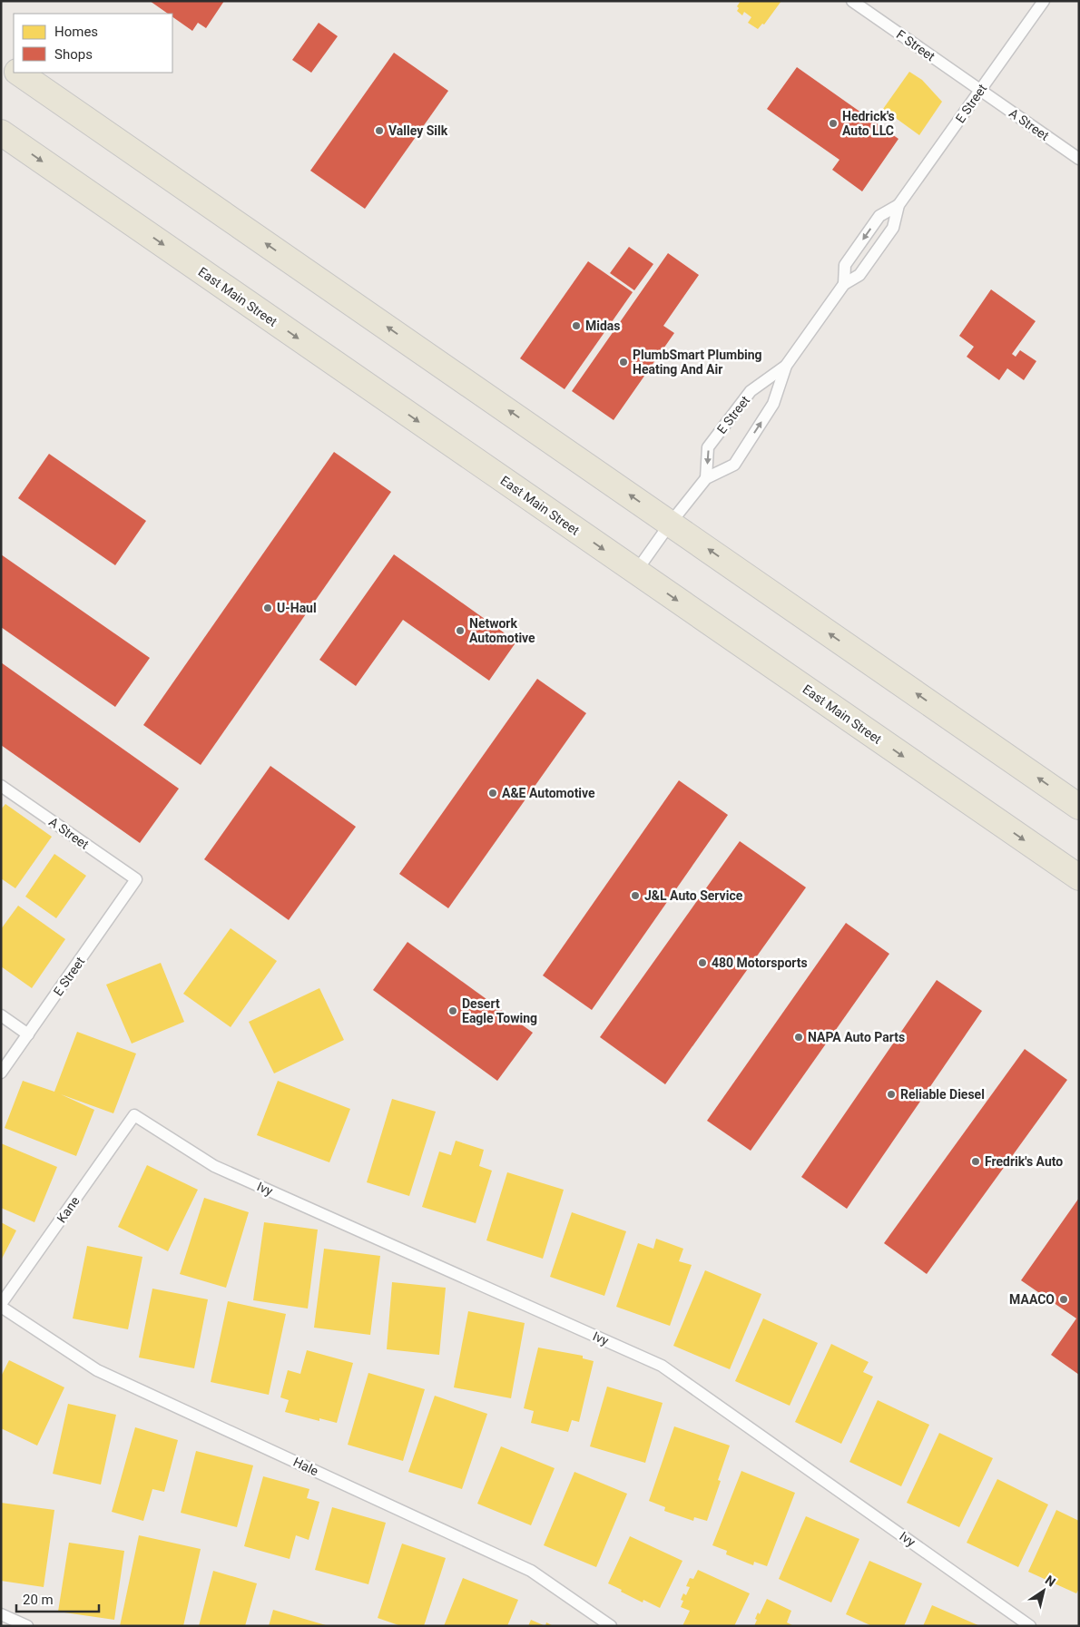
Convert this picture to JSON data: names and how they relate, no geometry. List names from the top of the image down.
{
  "streets": {
    "main road": ["East Main Street"],
    "lane": [
      "F Street",
      "E Street",
      "A Street",
      "Ivy",
      "Kane",
      "Hale"
    ]
  },
  "crossings": [
    ["F Street", "E Street"],
    ["F Street", "A Street"],
    ["E Street", "A Street"],
    ["E Street", "East Main Street"],
    ["Ivy", "Kane"],
    ["Kane", "Hale"]
  ],
  "places": [
    "Hedrick's Auto LLC",
    "Valley Silk",
    "Midas",
    "PlumbSmart Plumbing Heating And Air",
    "U-Haul",
    "Network Automotive",
    "A&E Automotive",
    "J&L Auto Service",
    "480 Motorsports",
    "Desert Eagle Towing",
    "NAPA Auto Parts",
    "Reliable Diesel",
    "Fredrik's Auto",
    "MAACO"
  ],
  "legend": ["Homes", "Shops"],
  "scale_bar": "20 m",
  "north": "top right"
}
